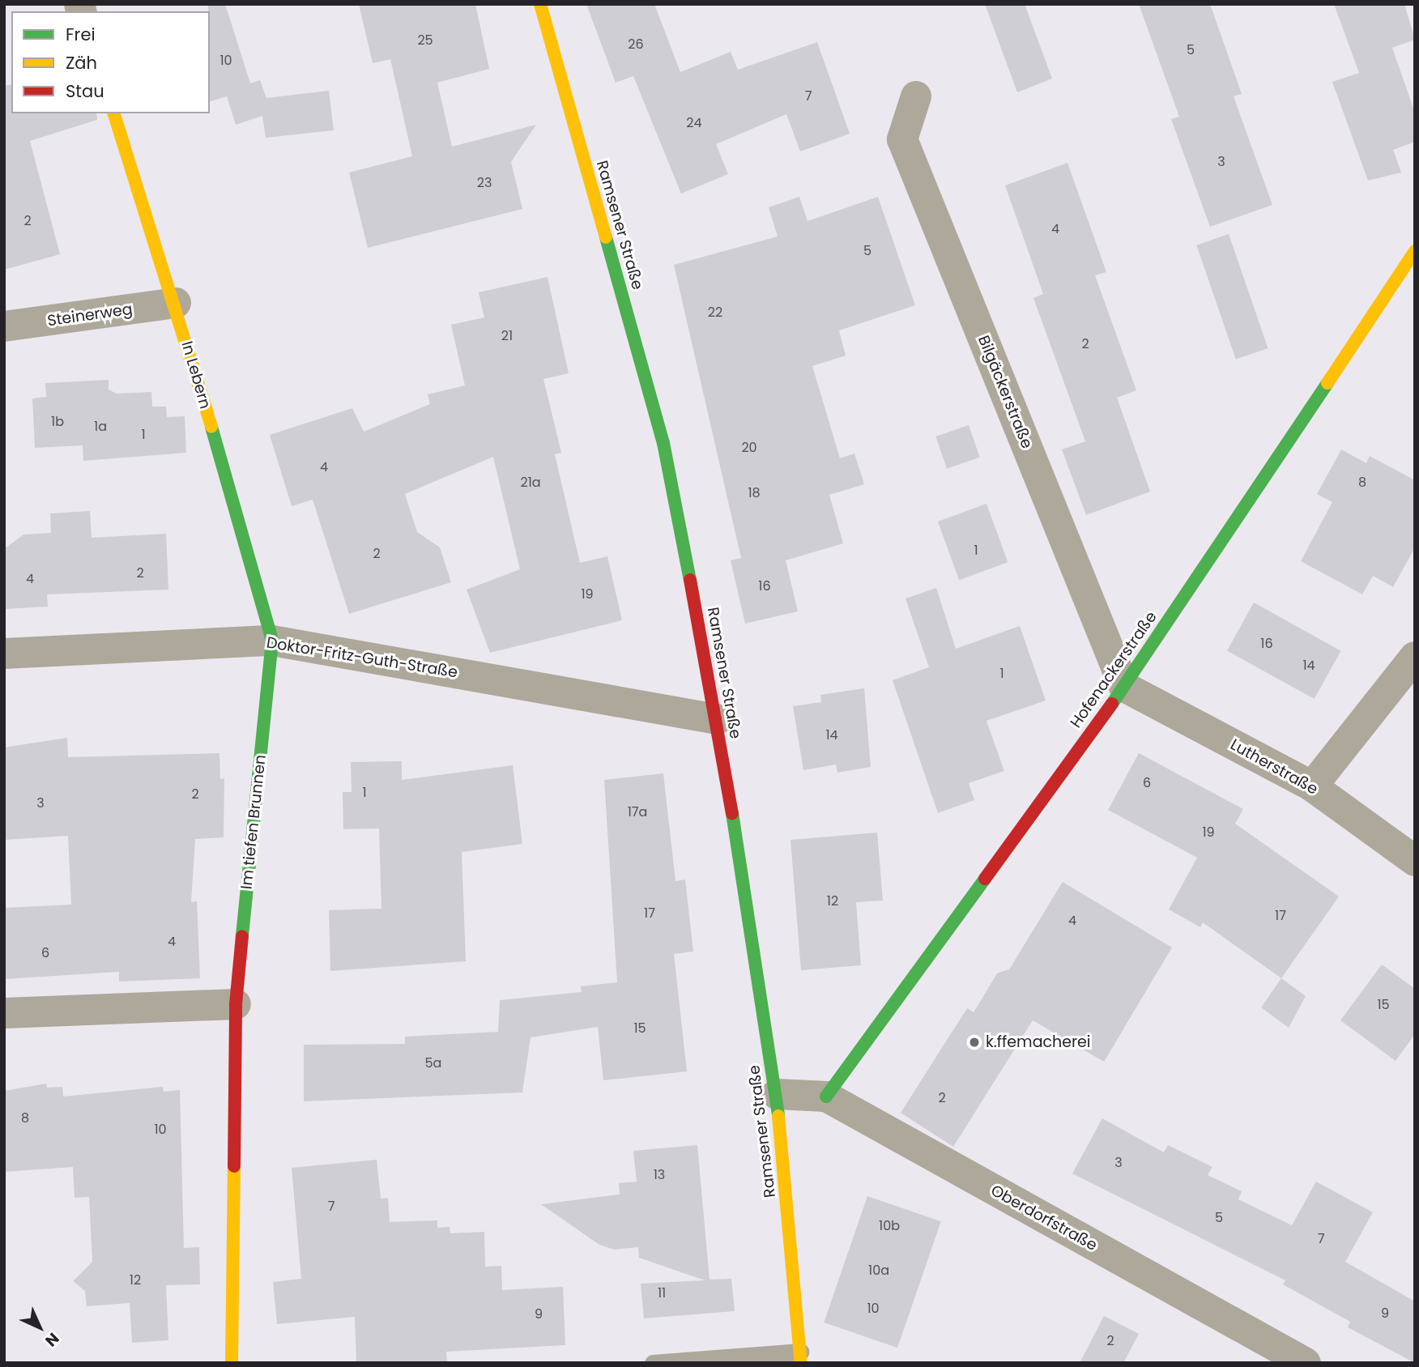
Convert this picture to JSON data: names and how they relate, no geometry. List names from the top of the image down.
{
  "streets": {
    "street": [
      "Ramsener Straße",
      "Steinerweg",
      "In Lebern",
      "Bilgäckerstraße",
      "Doktor-Fritz-Guth-Straße",
      "Hofenackerstraße",
      "Lutherstraße",
      "Im tiefen Brunnen",
      "Oberdorfstraße"
    ]
  },
  "crossings": [
    ["Ramsener Straße", "Doktor-Fritz-Guth-Straße"],
    ["Ramsener Straße", "Oberdorfstraße"],
    ["Steinerweg", "In Lebern"],
    ["In Lebern", "Doktor-Fritz-Guth-Straße"],
    ["In Lebern", "Im tiefen Brunnen"],
    ["Bilgäckerstraße", "Hofenackerstraße"],
    ["Bilgäckerstraße", "Lutherstraße"],
    ["Doktor-Fritz-Guth-Straße", "Im tiefen Brunnen"],
    ["Hofenackerstraße", "Lutherstraße"],
    ["Hofenackerstraße", "Oberdorfstraße"]
  ],
  "places": ["k.ffemacherei"],
  "house_numbers": [
    "25",
    "26",
    "5",
    "10",
    "7",
    "24",
    "3",
    "23",
    "2",
    "4",
    "5",
    "22",
    "21",
    "2",
    "1b",
    "1a",
    "1",
    "20",
    "4",
    "21a",
    "8",
    "18",
    "1",
    "2",
    "2",
    "4",
    "16",
    "19",
    "16",
    "14",
    "1",
    "14",
    "6",
    "1",
    "2",
    "3",
    "17a",
    "19",
    "12",
    "17",
    "17",
    "4",
    "4",
    "6",
    "15",
    "15",
    "5a",
    "2",
    "8",
    "10",
    "3",
    "13",
    "7",
    "5",
    "10b",
    "7",
    "10a",
    "12",
    "11",
    "10",
    "9",
    "9",
    "2"
  ],
  "legend": ["Frei", "Zäh", "Stau"],
  "north": "bottom right"
}
